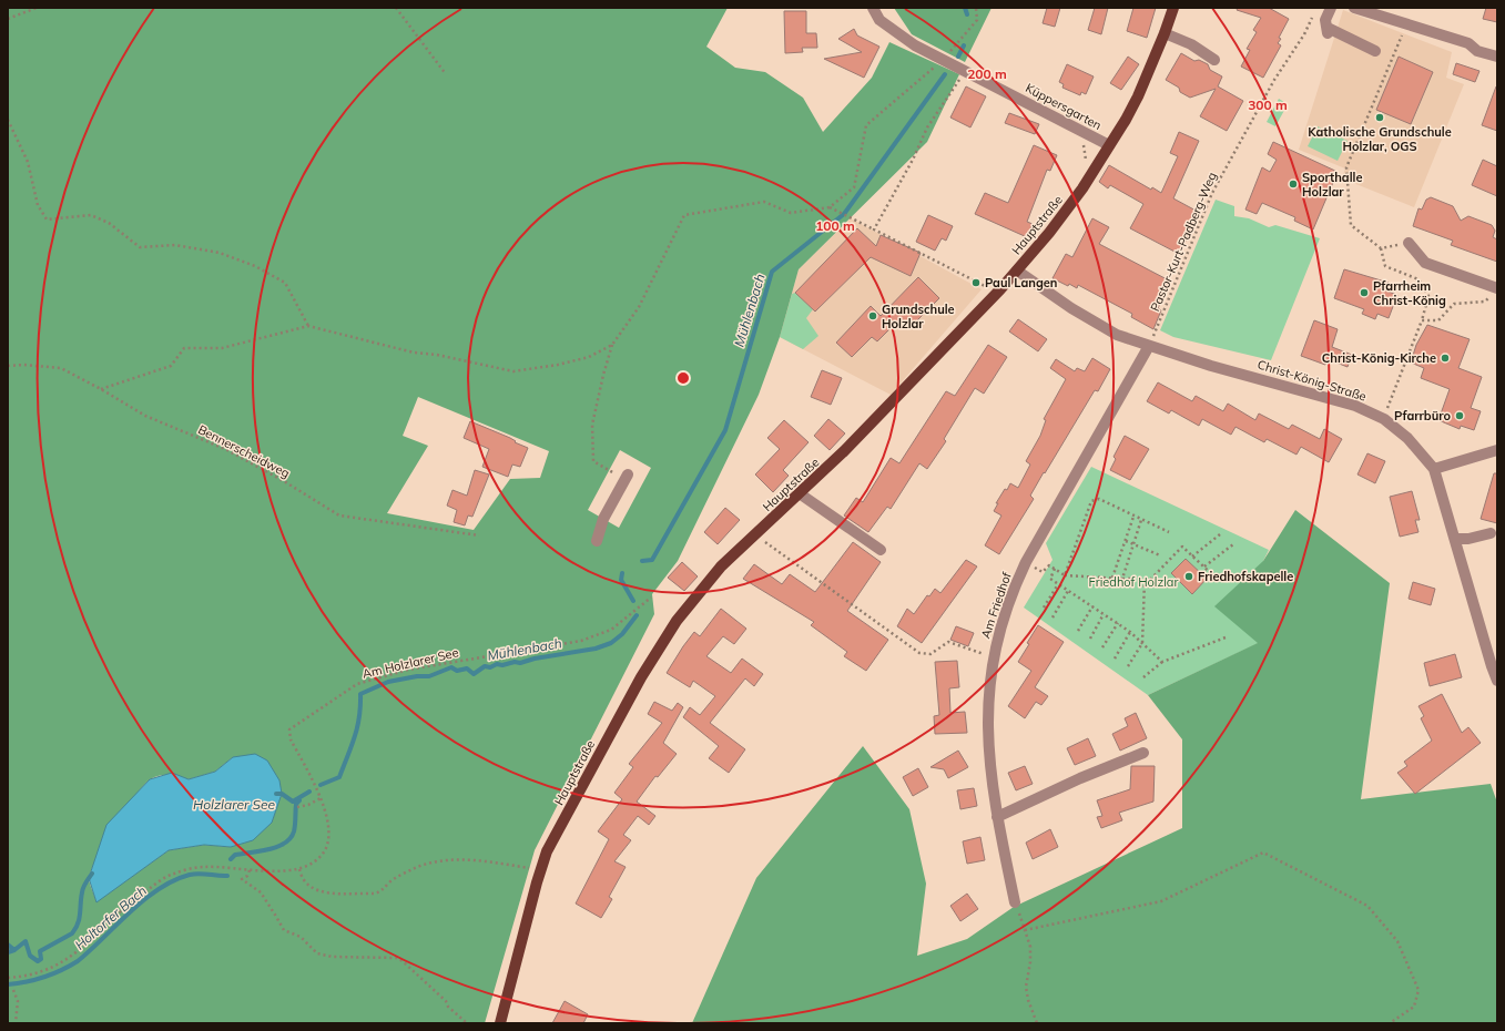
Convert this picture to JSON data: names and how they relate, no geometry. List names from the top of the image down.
{
  "streets": {
    "main road": ["Hauptstraße"],
    "street": ["Küppersgarten", "Christ-König-Straße", "Am Friedhof"],
    "path": ["Pastor-Kurt-Padberg-Weg", "Bennerscheidweg", "Am Holzlarer See"]
  },
  "crossings": [
    ["Küppersgarten", "Hauptstraße"],
    ["Hauptstraße", "Christ-König-Straße"],
    ["Pastor-Kurt-Padberg-Weg", "Christ-König-Straße"],
    ["Pastor-Kurt-Padberg-Weg", "Am Friedhof"],
    ["Christ-König-Straße", "Am Friedhof"]
  ],
  "water": ["Mühlenbach", "Holzlarer See", "Holtorfer Bach"],
  "parks": ["Friedhof Holzlar"],
  "places": [
    "Katholische Grundschule Holzlar, OGS",
    "Sporthalle Holzlar",
    "Paul Langen",
    "Pfarrheim Christ-König",
    "Grundschule Holzlar",
    "Christ-König-Kirche",
    "Pfarrbüro",
    "Friedhofskapelle"
  ],
  "rings": ["200 m", "300 m", "100 m"]
}
